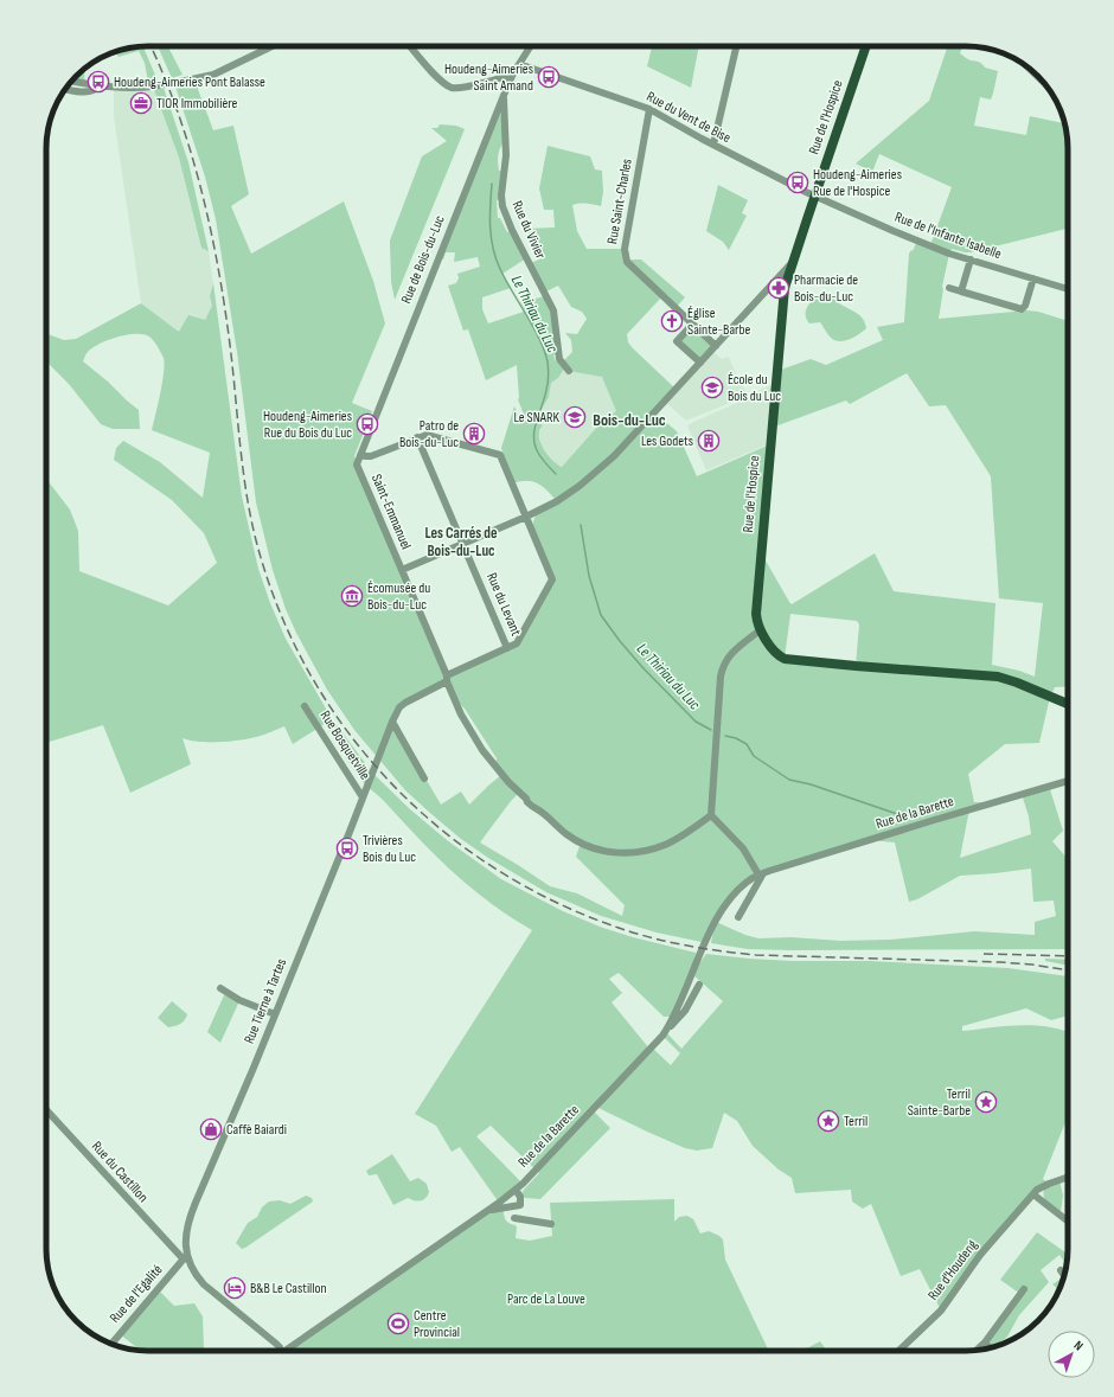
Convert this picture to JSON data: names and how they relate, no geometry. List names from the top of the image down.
{
  "streets": {
    "main road": ["Rue de l'Hospice"],
    "street": [
      "Rue du Vent de Bise",
      "Rue Saint-Charles",
      "Rue du Vivier",
      "Rue de l'Infante Isabelle",
      "Rue de Bois-du-Luc",
      "Saint-Emmanuel",
      "Rue du Levant",
      "Rue Bosquetville",
      "Rue de la Barette",
      "Rue Tierne à Tartes",
      "Rue du Castillon",
      "Rue d'Houdeng",
      "Rue de l'Egalité"
    ]
  },
  "crossings": [
    ["Rue du Vent de Bise", "Rue de l'Hospice"],
    ["Rue du Vent de Bise", "Rue Saint-Charles"],
    ["Rue du Vent de Bise", "Rue de l'Infante Isabelle"],
    ["Rue du Vent de Bise", "Rue de Bois-du-Luc"],
    ["Rue de l'Hospice", "Rue de l'Infante Isabelle"],
    ["Rue du Vivier", "Rue de Bois-du-Luc"],
    ["Rue de Bois-du-Luc", "Saint-Emmanuel"],
    ["Saint-Emmanuel", "Rue Tierne à Tartes"],
    ["Rue du Levant", "Rue Tierne à Tartes"],
    ["Rue Bosquetville", "Rue Tierne à Tartes"],
    ["Rue Tierne à Tartes", "Rue du Castillon"],
    ["Rue Tierne à Tartes", "Rue de l'Egalité"],
    ["Rue du Castillon", "Rue de l'Egalité"]
  ],
  "districts": ["Bois-du-Luc", "Les Carrés de Bois-du-Luc"],
  "water": ["Le Thiriau du Luc"],
  "parks": ["Parc de La Louve"],
  "places": {
    "bus stop": [
      "Houdeng-Aimeries Saint Amand",
      "Houdeng-Aimeries Pont Balasse",
      "Houdeng-Aimeries Rue de l'Hospice",
      "Houdeng-Aimeries Rue du Bois du Luc",
      "Trivières Bois du Luc"
    ],
    "office": ["TIOR Immobilière"],
    "pharmacy": ["Pharmacie de Bois-du-Luc"],
    "church": ["Église Sainte-Barbe"],
    "school or university": ["École du Bois du Luc", "Le SNARK"],
    "building": ["Patro de Bois-du-Luc", "Les Godets"],
    "museum": ["Écomusée du Bois-du-Luc"],
    "place": ["Terril Sainte-Barbe", "Terril"],
    "shop": ["Caffè Baiardi"],
    "hotel": ["B&B Le Castillon"],
    "sports": ["Centre Provincial"]
  },
  "north": "top right"
}
